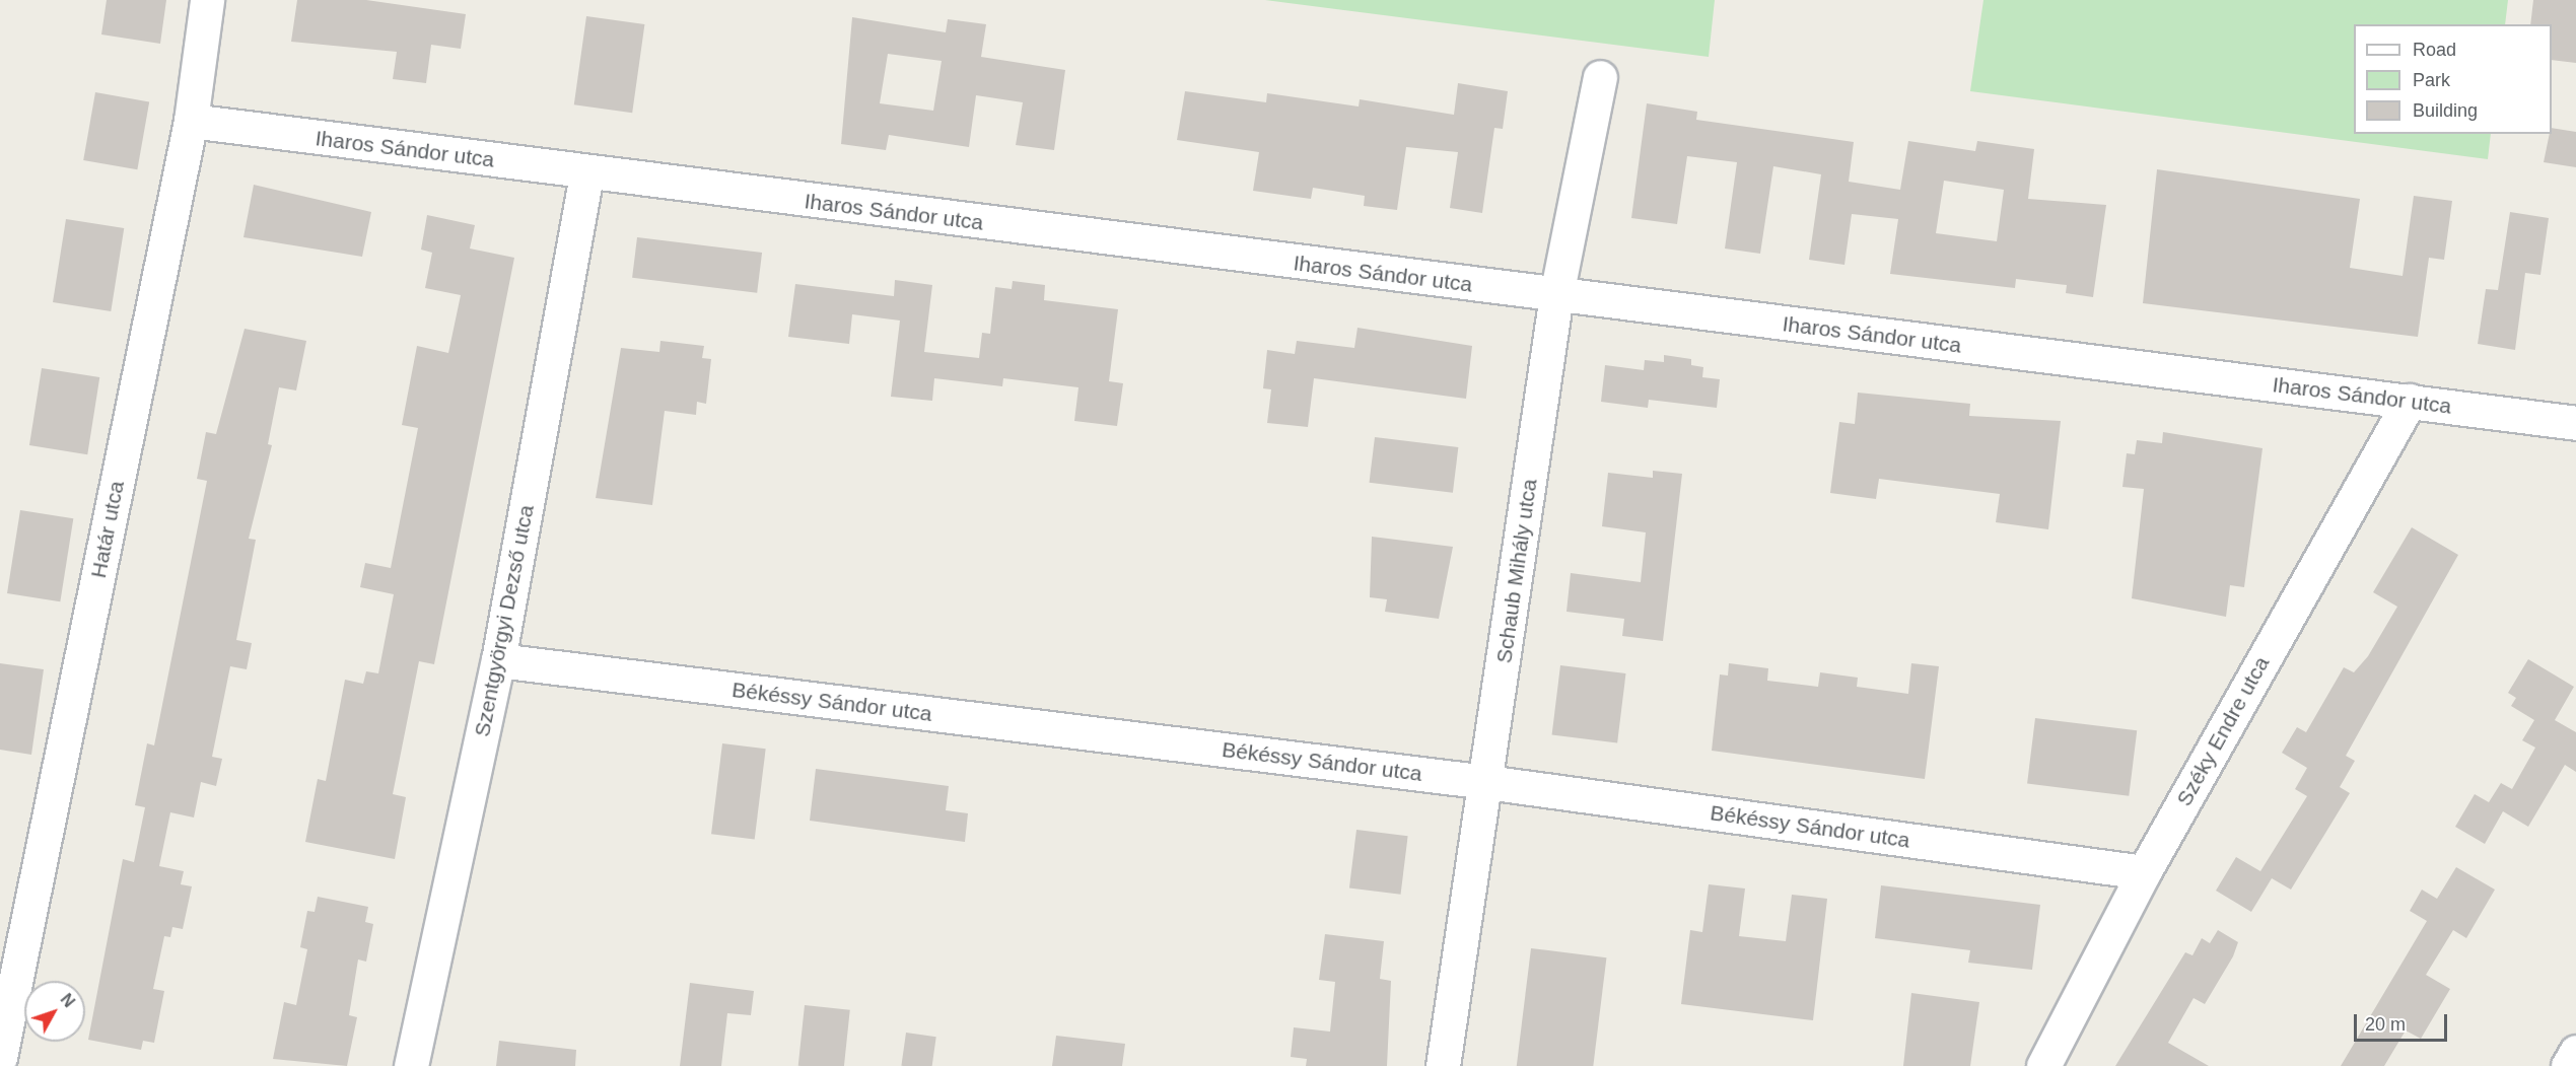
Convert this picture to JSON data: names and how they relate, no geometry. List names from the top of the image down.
{
  "streets": {
    "street": [
      "Iharos Sándor utca",
      "Határ utca",
      "Schaub Mihály utca",
      "Szentgyörgyi Dezső utca",
      "Békéssy Sándor utca",
      "Széky Endre utca"
    ]
  },
  "crossings": [
    ["Iharos Sándor utca", "Határ utca"],
    ["Iharos Sándor utca", "Schaub Mihály utca"],
    ["Iharos Sándor utca", "Szentgyörgyi Dezső utca"],
    ["Iharos Sándor utca", "Széky Endre utca"],
    ["Schaub Mihály utca", "Békéssy Sándor utca"],
    ["Szentgyörgyi Dezső utca", "Békéssy Sándor utca"],
    ["Békéssy Sándor utca", "Széky Endre utca"]
  ],
  "legend": ["Road", "Park", "Building"],
  "scale_bar": "20 m",
  "north": "top right"
}
